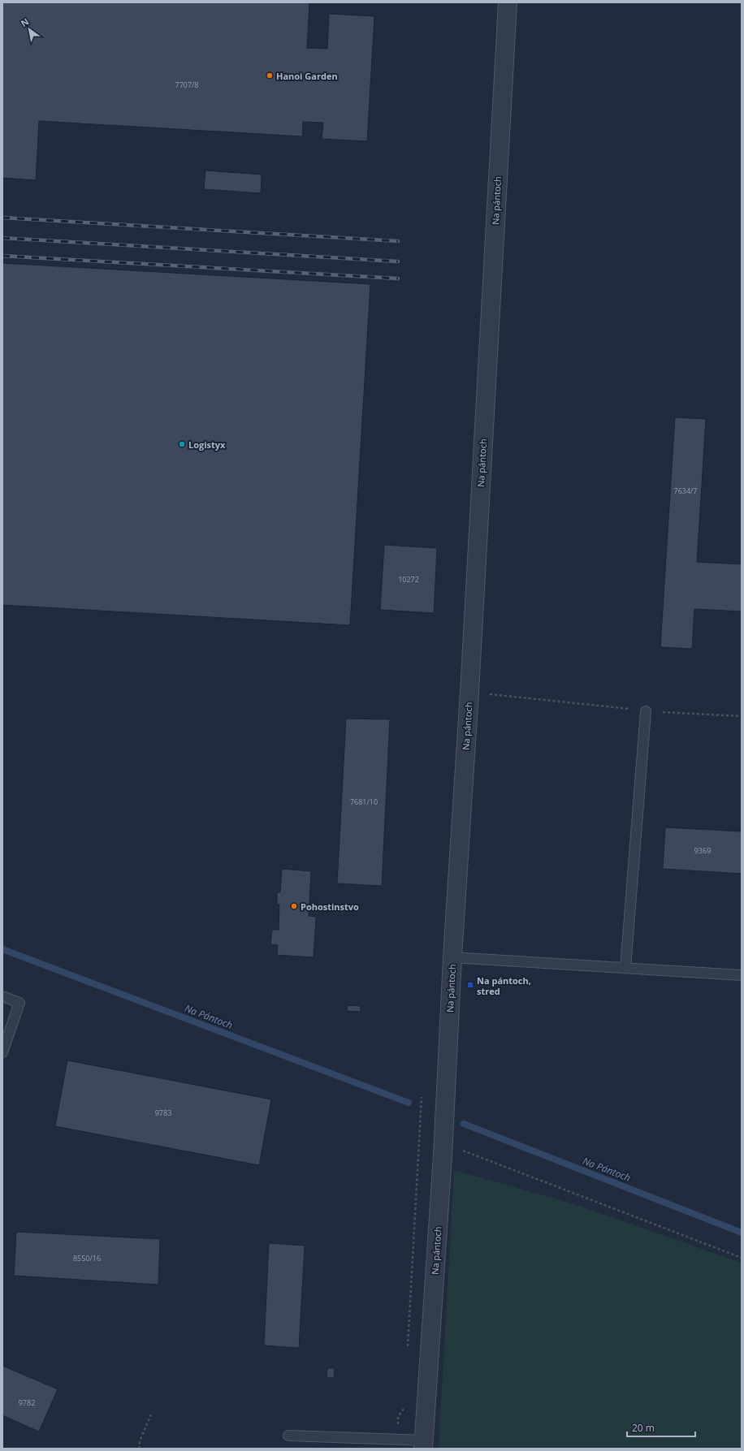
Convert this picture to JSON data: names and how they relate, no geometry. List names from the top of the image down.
{
  "streets": {
    "street": ["Na pántoch"]
  },
  "water": ["Na Pántoch"],
  "places": {
    "other": ["Hanoi Garden", "Logistyx", "Pohostinstvo"],
    "transit": ["Na pántoch, stred"]
  },
  "house_numbers": [
    "7707/8",
    "7634/7",
    "10272",
    "7681/10",
    "9369",
    "9783",
    "8550/16",
    "9782"
  ],
  "scale_bar": "20 m",
  "north": "top left"
}
